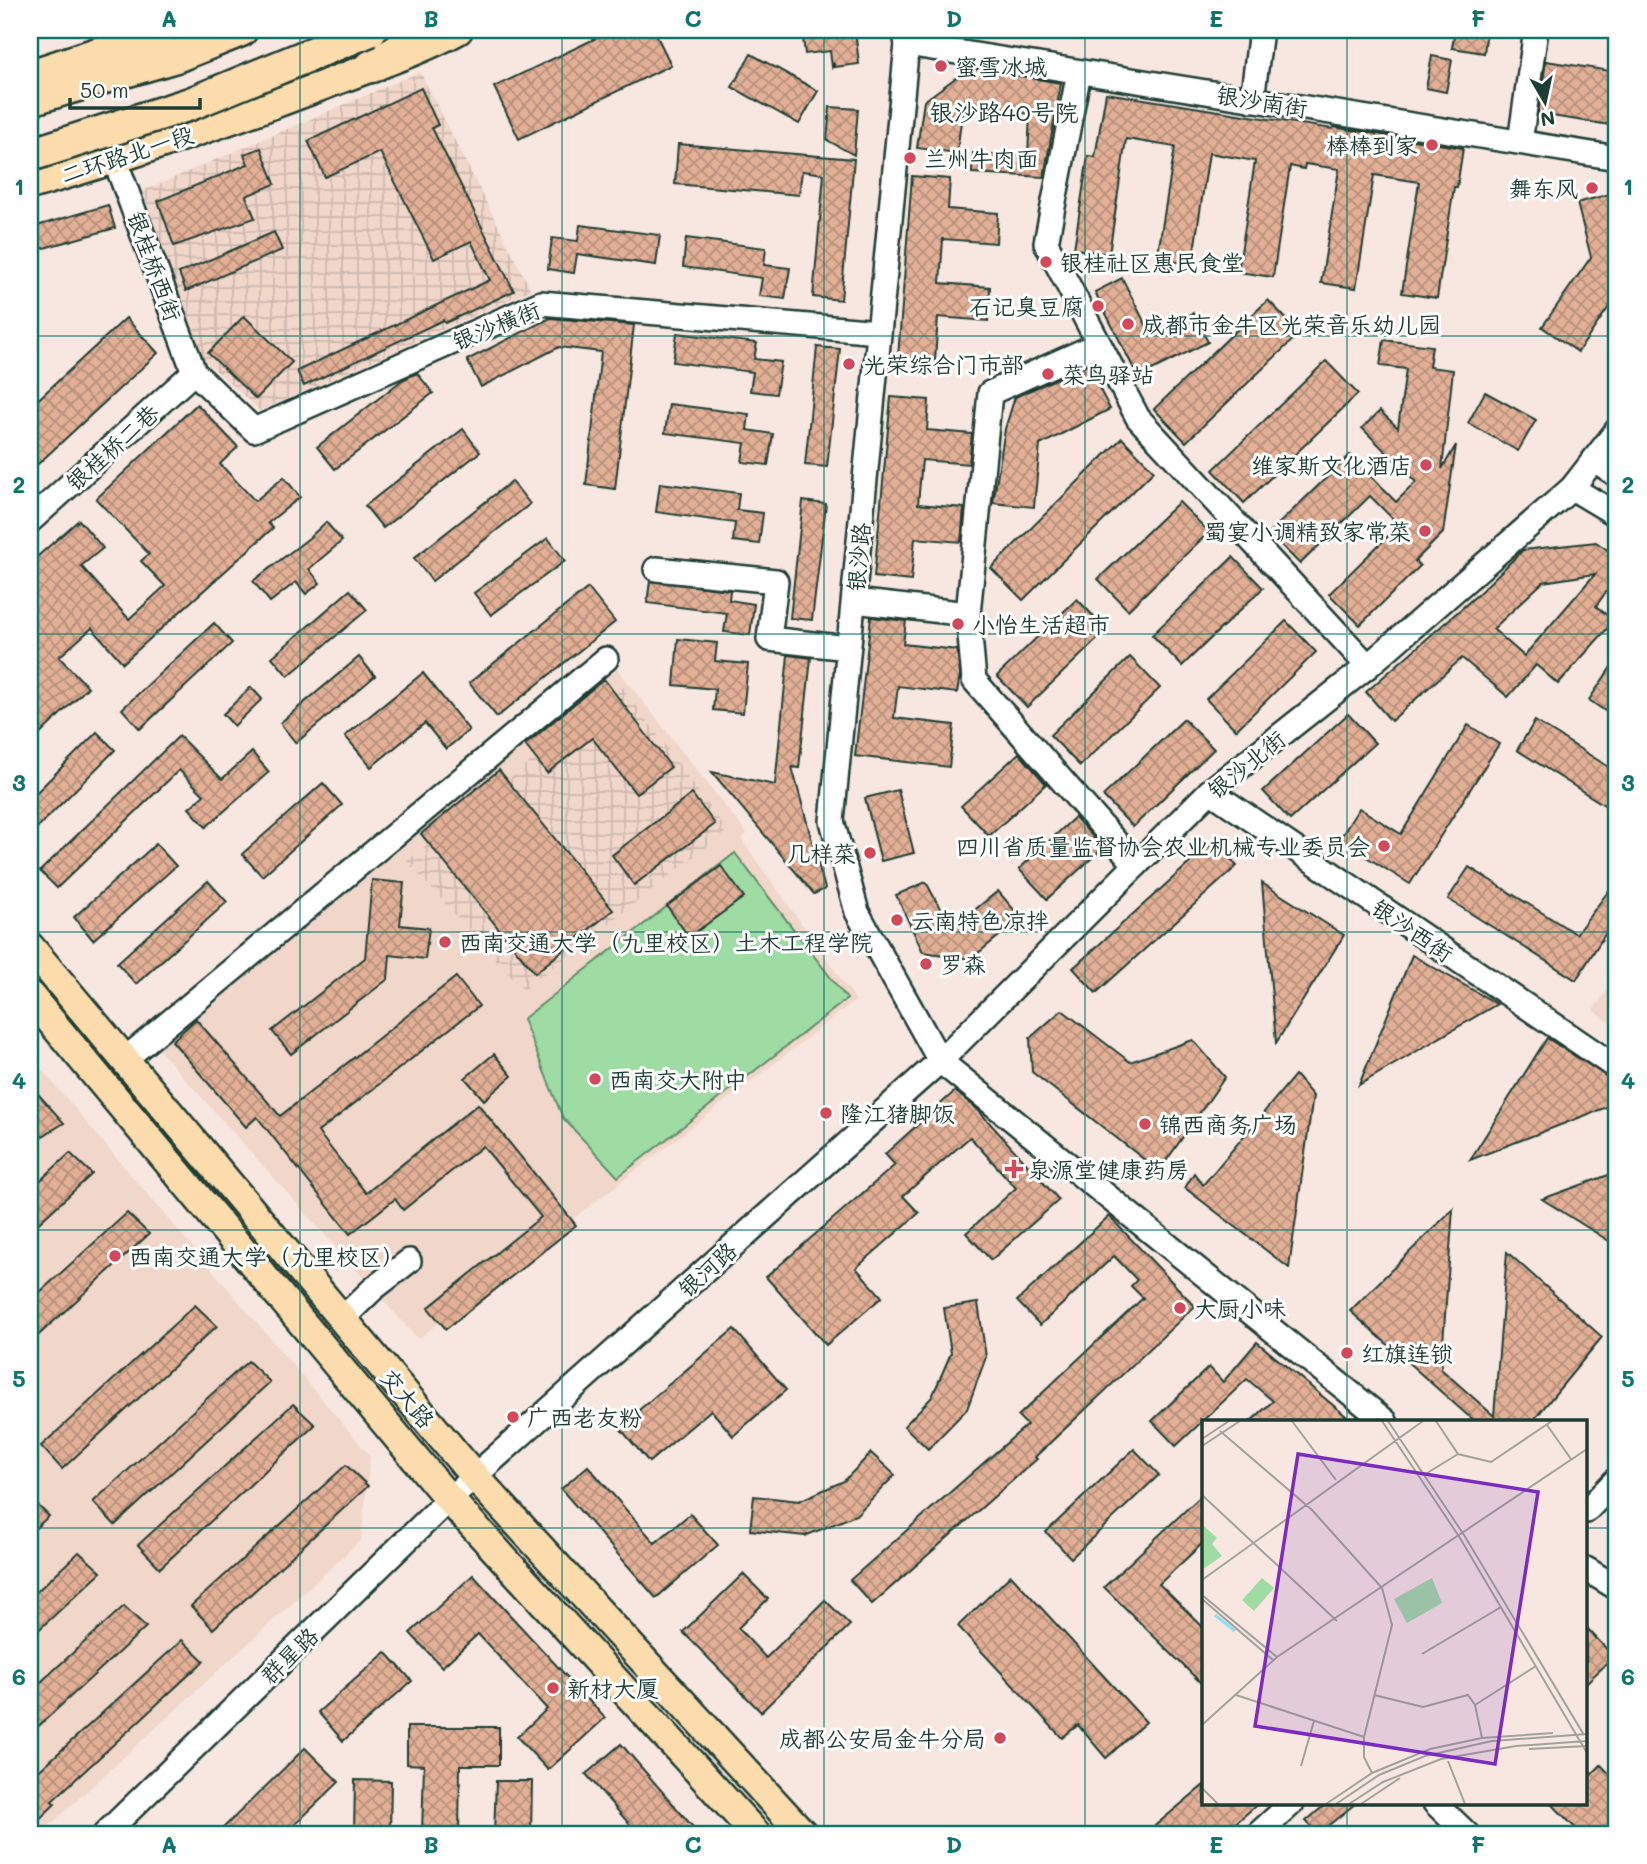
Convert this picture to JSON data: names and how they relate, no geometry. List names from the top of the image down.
{
  "streets": {
    "main road": ["二环路北一段", "交大路"],
    "street": [
      "银沙南街",
      "银桂桥西街",
      "银沙横街",
      "银桂桥二巷",
      "银沙路",
      "银沙北街",
      "银沙西街",
      "银河路",
      "群星路"
    ]
  },
  "crossings": [
    ["银沙南街", "银沙路"],
    ["二环路北一段", "银桂桥西街"],
    ["银桂桥西街", "银沙横街"],
    ["银桂桥西街", "银桂桥二巷"],
    ["银沙横街", "银桂桥二巷"],
    ["银沙横街", "银沙路"],
    ["银沙路", "银沙北街"],
    ["银沙路", "银河路"],
    ["银沙北街", "银沙西街"],
    ["银沙北街", "银河路"],
    ["银河路", "交大路"],
    ["银河路", "群星路"],
    ["交大路", "群星路"]
  ],
  "districts": ["银沙路40号院"],
  "places": {
    "other": [
      "蜜雪冰城",
      "棒棒到家",
      "兰州牛肉面",
      "舞东风",
      "银桂社区惠民食堂",
      "石记臭豆腐",
      "成都市金牛区光荣音乐幼儿园",
      "光荣综合门市部",
      "菜鸟驿站",
      "维家斯文化酒店",
      "蜀宴小调精致家常菜",
      "小怡生活超市",
      "四川省质量监督协会农业机械专业委员会",
      "几样菜",
      "云南特色凉拌",
      "西南交通大学（九里校区）土木工程学院",
      "罗森",
      "西南交大附中",
      "隆江猪脚饭",
      "锦西商务广场",
      "西南交通大学（九里校区）",
      "大厨小味",
      "红旗连锁",
      "广西老友粉",
      "新材大厦",
      "成都公安局金牛分局"
    ],
    "health": ["泉源堂健康药房"]
  },
  "scale_bar": "50 m",
  "north": "bottom",
  "grid": {
    "columns": [
      "A",
      "B",
      "C",
      "D",
      "E",
      "F"
    ],
    "rows": [
      "1",
      "2",
      "3",
      "4",
      "5",
      "6"
    ]
  }
}
